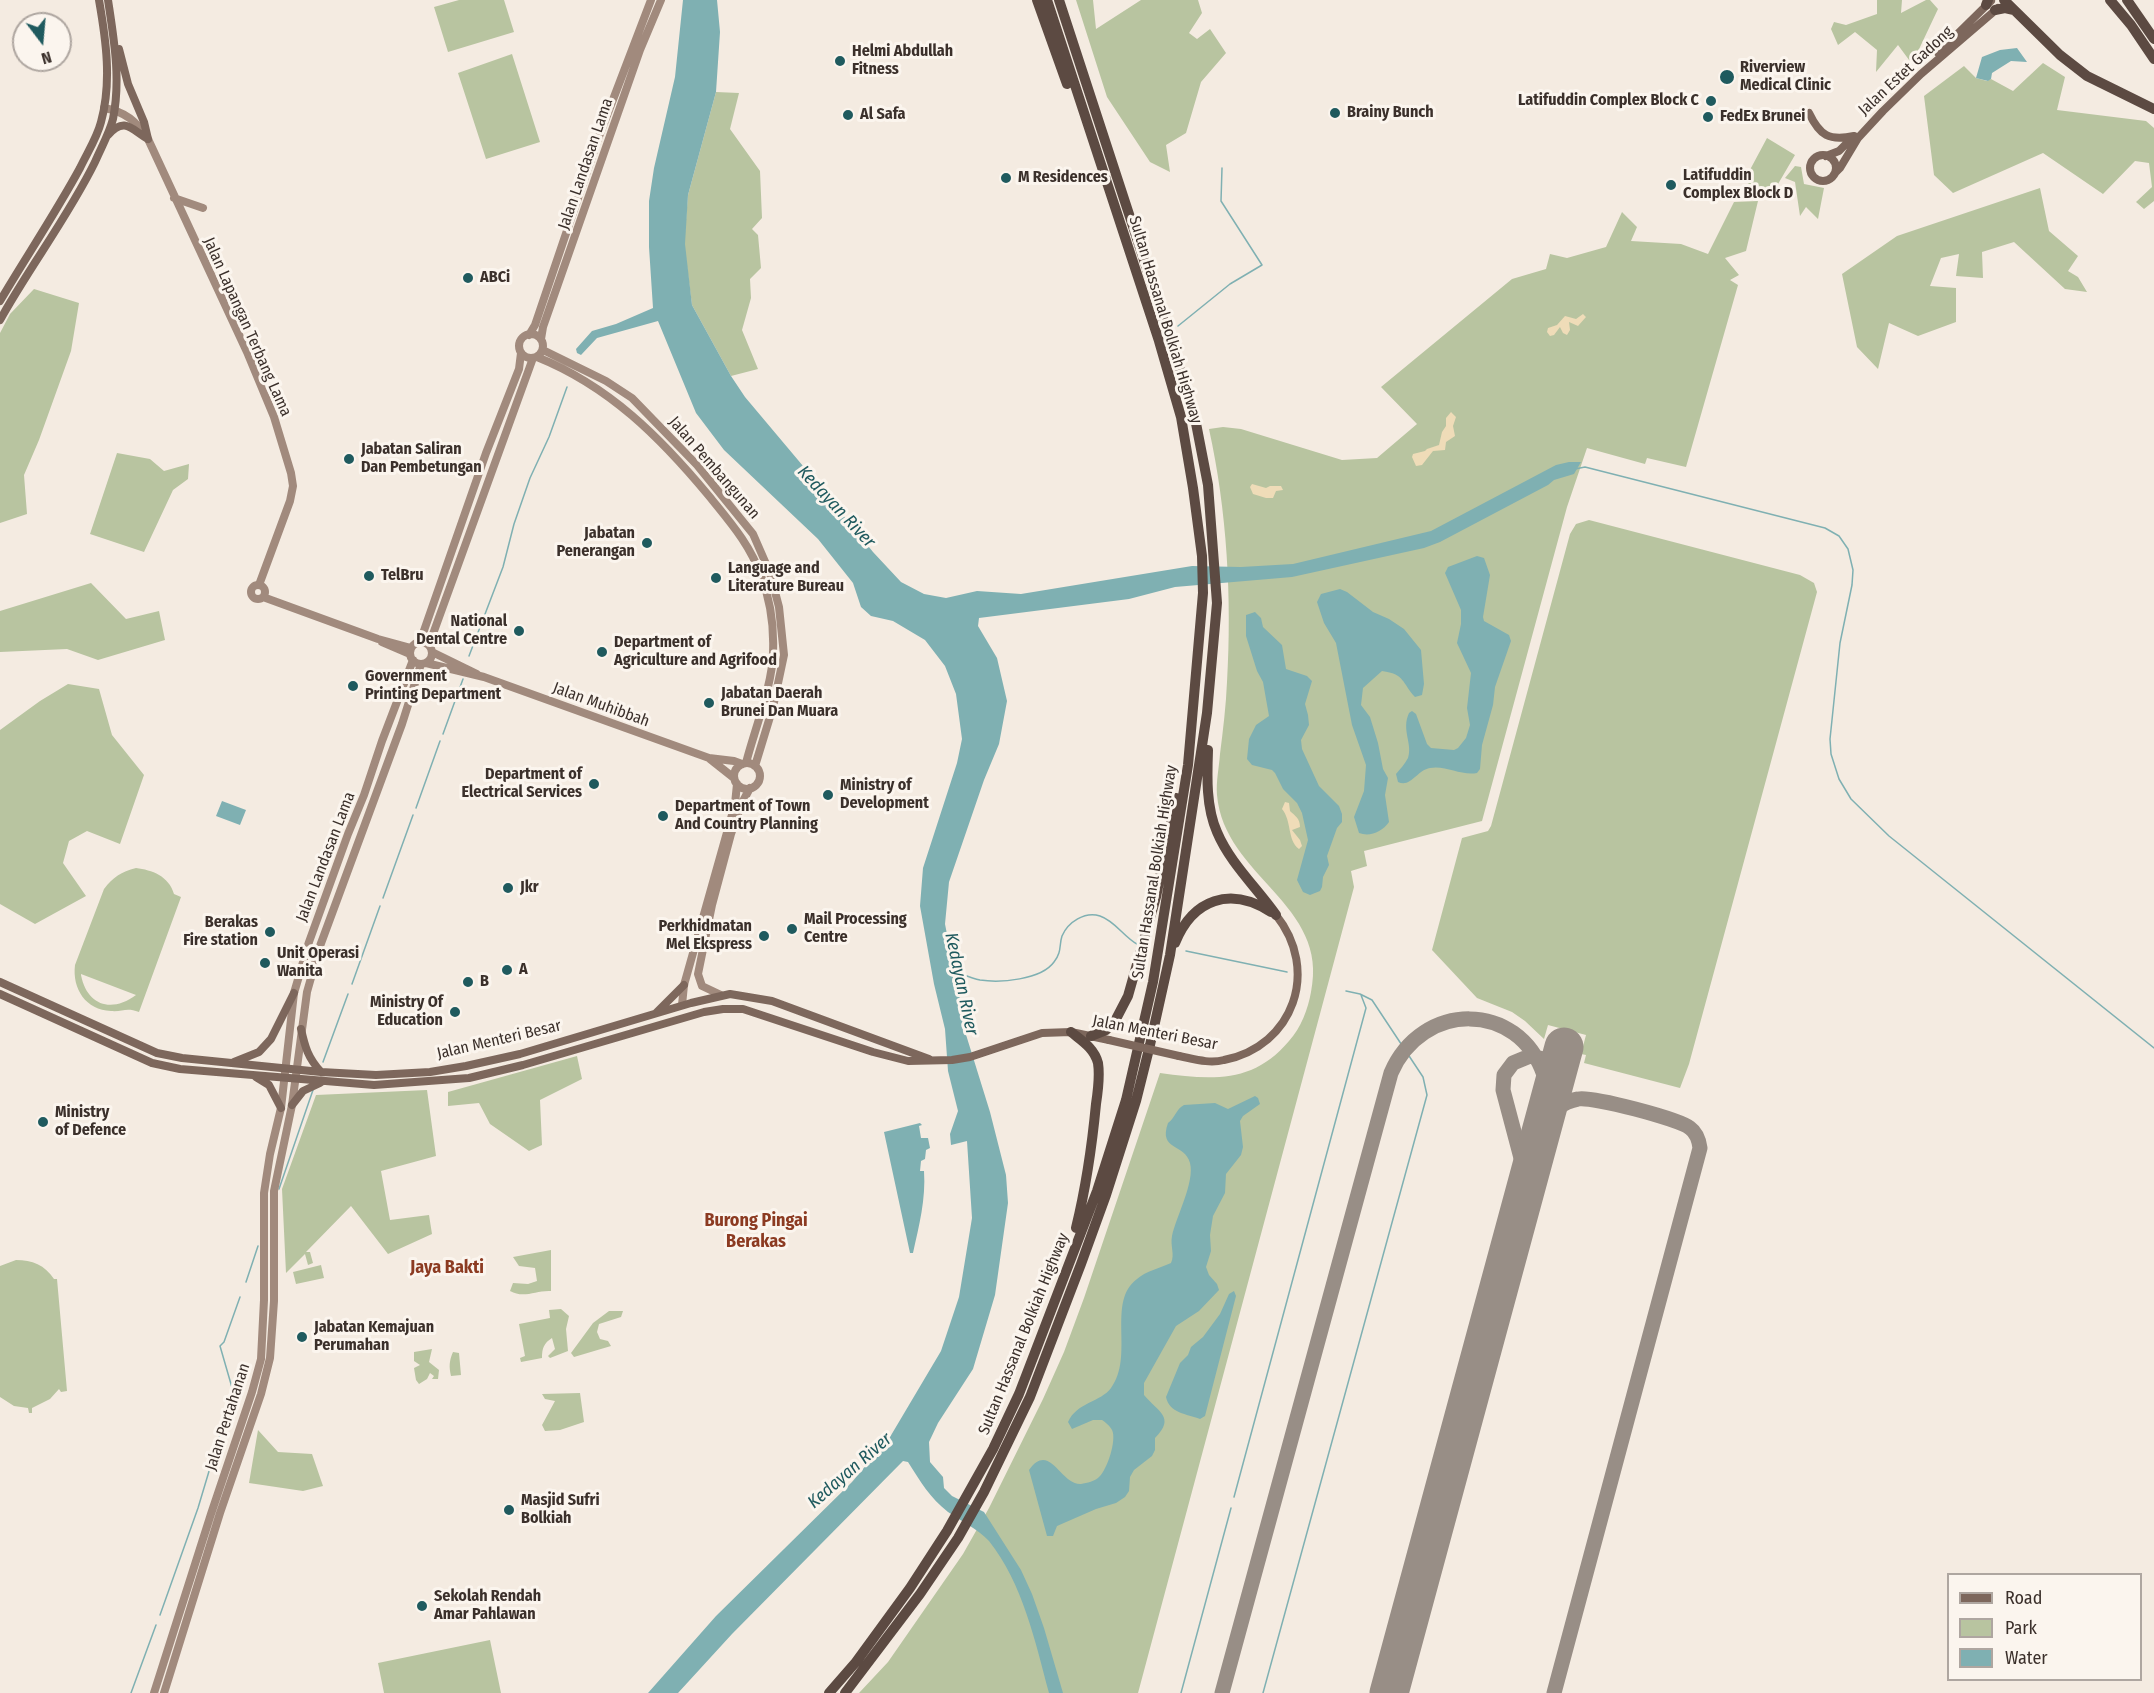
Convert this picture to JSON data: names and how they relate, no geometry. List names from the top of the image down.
{
  "streets": {
    "highway": ["Sultan Hassanal Bolkiah Highway"],
    "main road": [
      "Jalan Estet Gadong",
      "Jalan Landasan Lama",
      "Jalan Lapangan Terbang Lama",
      "Jalan Pembangunan",
      "Jalan Muhibbah",
      "Jalan Menteri Besar",
      "Jalan Pertahanan"
    ]
  },
  "crossings": [
    ["Jalan Landasan Lama", "Jalan Lapangan Terbang Lama"],
    ["Jalan Landasan Lama", "Jalan Pembangunan"],
    ["Jalan Landasan Lama", "Jalan Muhibbah"],
    ["Jalan Landasan Lama", "Jalan Menteri Besar"],
    ["Jalan Landasan Lama", "Jalan Pertahanan"],
    ["Jalan Lapangan Terbang Lama", "Jalan Muhibbah"],
    ["Jalan Pembangunan", "Jalan Muhibbah"],
    ["Jalan Menteri Besar", "Jalan Pertahanan"]
  ],
  "districts": ["Burong Pingai Berakas", "Jaya Bakti"],
  "water": ["Kedayan River"],
  "places": [
    "Helmi Abdullah Fitness",
    "Riverview Medical Clinic",
    "Latifuddin Complex Block C",
    "Brainy Bunch",
    "Al Safa",
    "FedEx Brunei",
    "M Residences",
    "Latifuddin Complex Block D",
    "ABCi",
    "Jabatan Saliran Dan Pembetungan",
    "Jabatan Penerangan",
    "TelBru",
    "Language and Literature Bureau",
    "National Dental Centre",
    "Department of Agriculture and Agrifood",
    "Government Printing Department",
    "Jabatan Daerah Brunei Dan Muara",
    "Department of Electrical Services",
    "Ministry of Development",
    "Department of Town And Country Planning",
    "Jkr",
    "Mail Processing Centre",
    "Berakas Fire station",
    "Perkhidmatan Mel Ekspress",
    "Unit Operasi Wanita",
    "A",
    "B",
    "Ministry Of Education",
    "Ministry of Defence",
    "Jabatan Kemajuan Perumahan",
    "Masjid Sufri Bolkiah",
    "Sekolah Rendah Amar Pahlawan"
  ],
  "legend": ["Road", "Park", "Water"],
  "north": "bottom"
}
